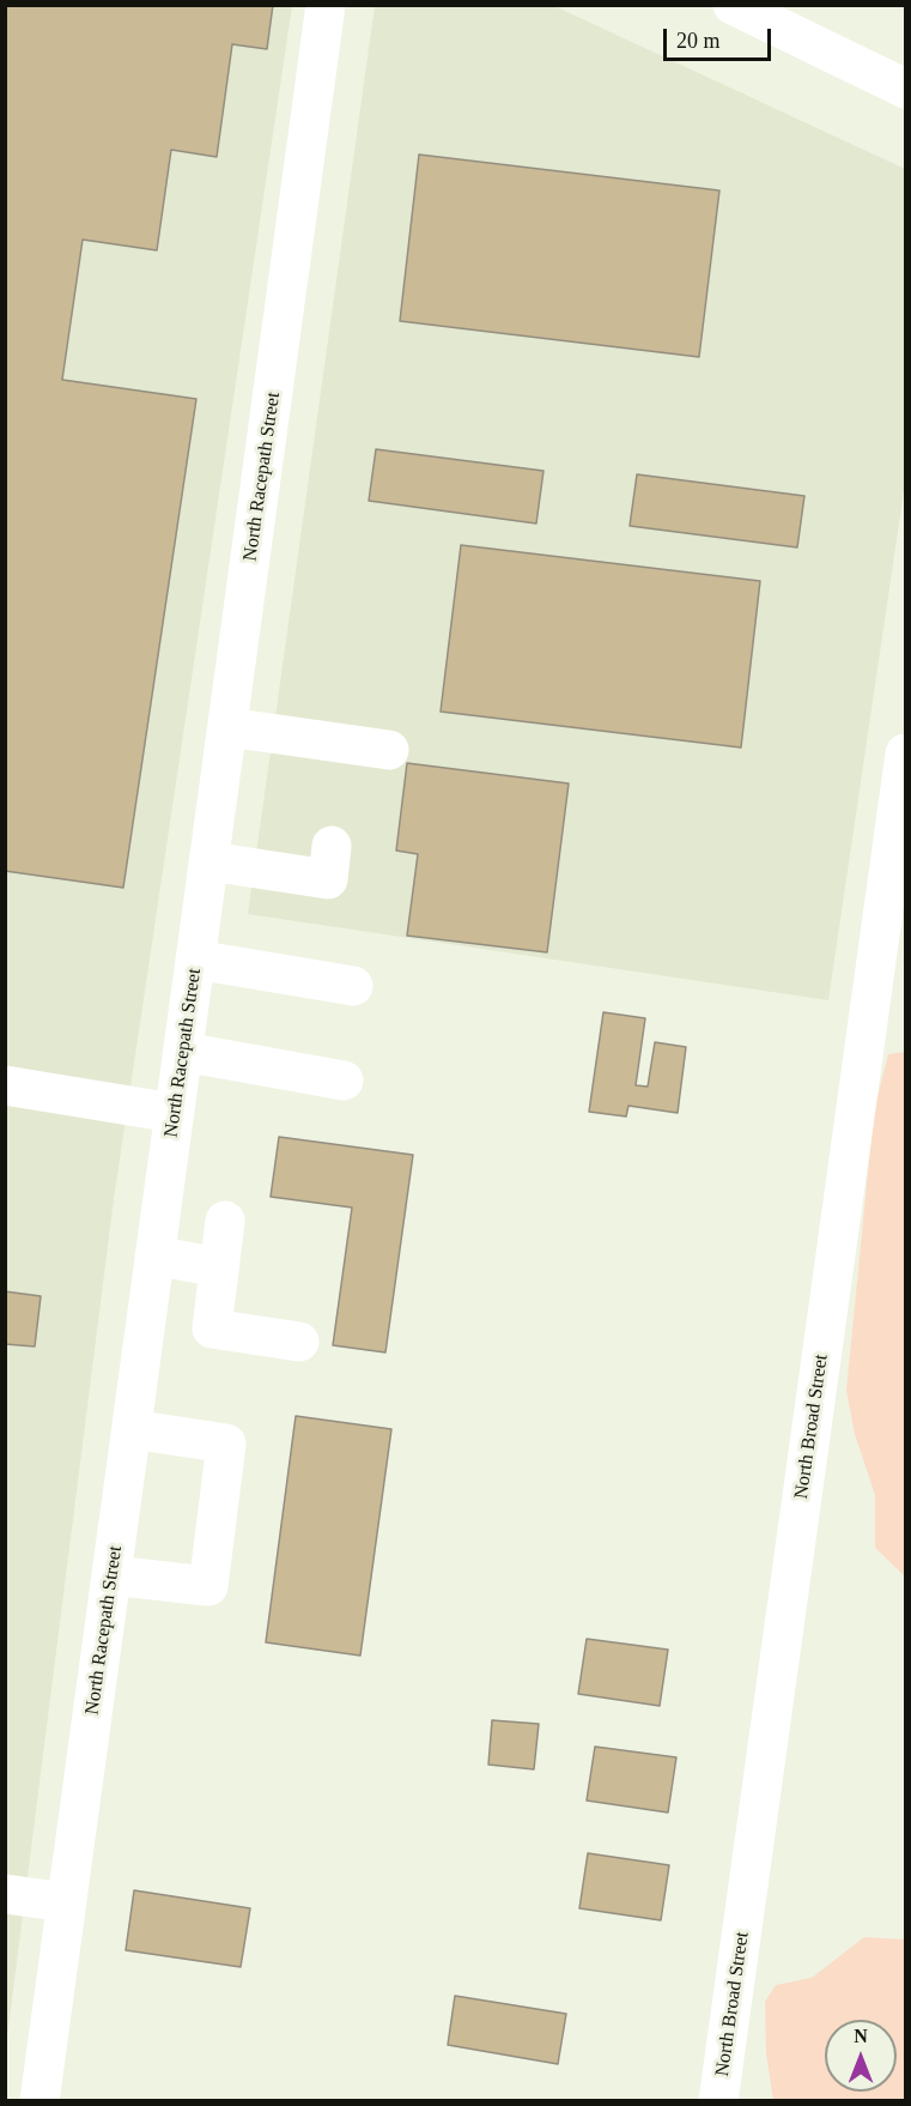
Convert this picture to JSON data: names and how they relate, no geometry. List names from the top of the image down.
{
  "streets": {
    "main road": ["North Racepath Street", "North Broad Street"]
  },
  "scale_bar": "20 m",
  "north": "top"
}
